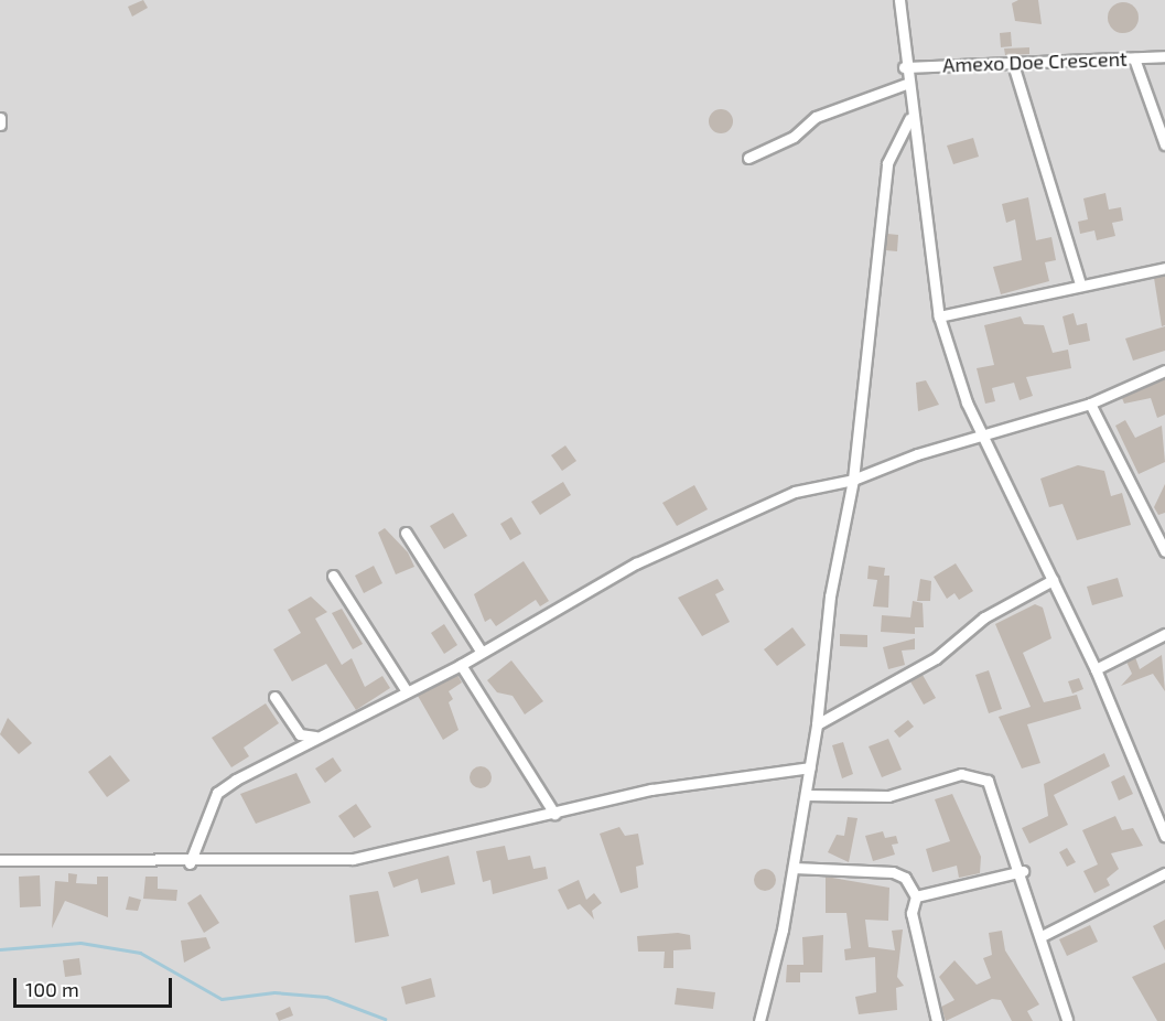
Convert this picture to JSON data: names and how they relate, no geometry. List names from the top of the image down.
{
  "streets": {
    "street": ["Amexo Doe Crescent"]
  },
  "scale_bar": "100 m"
}
